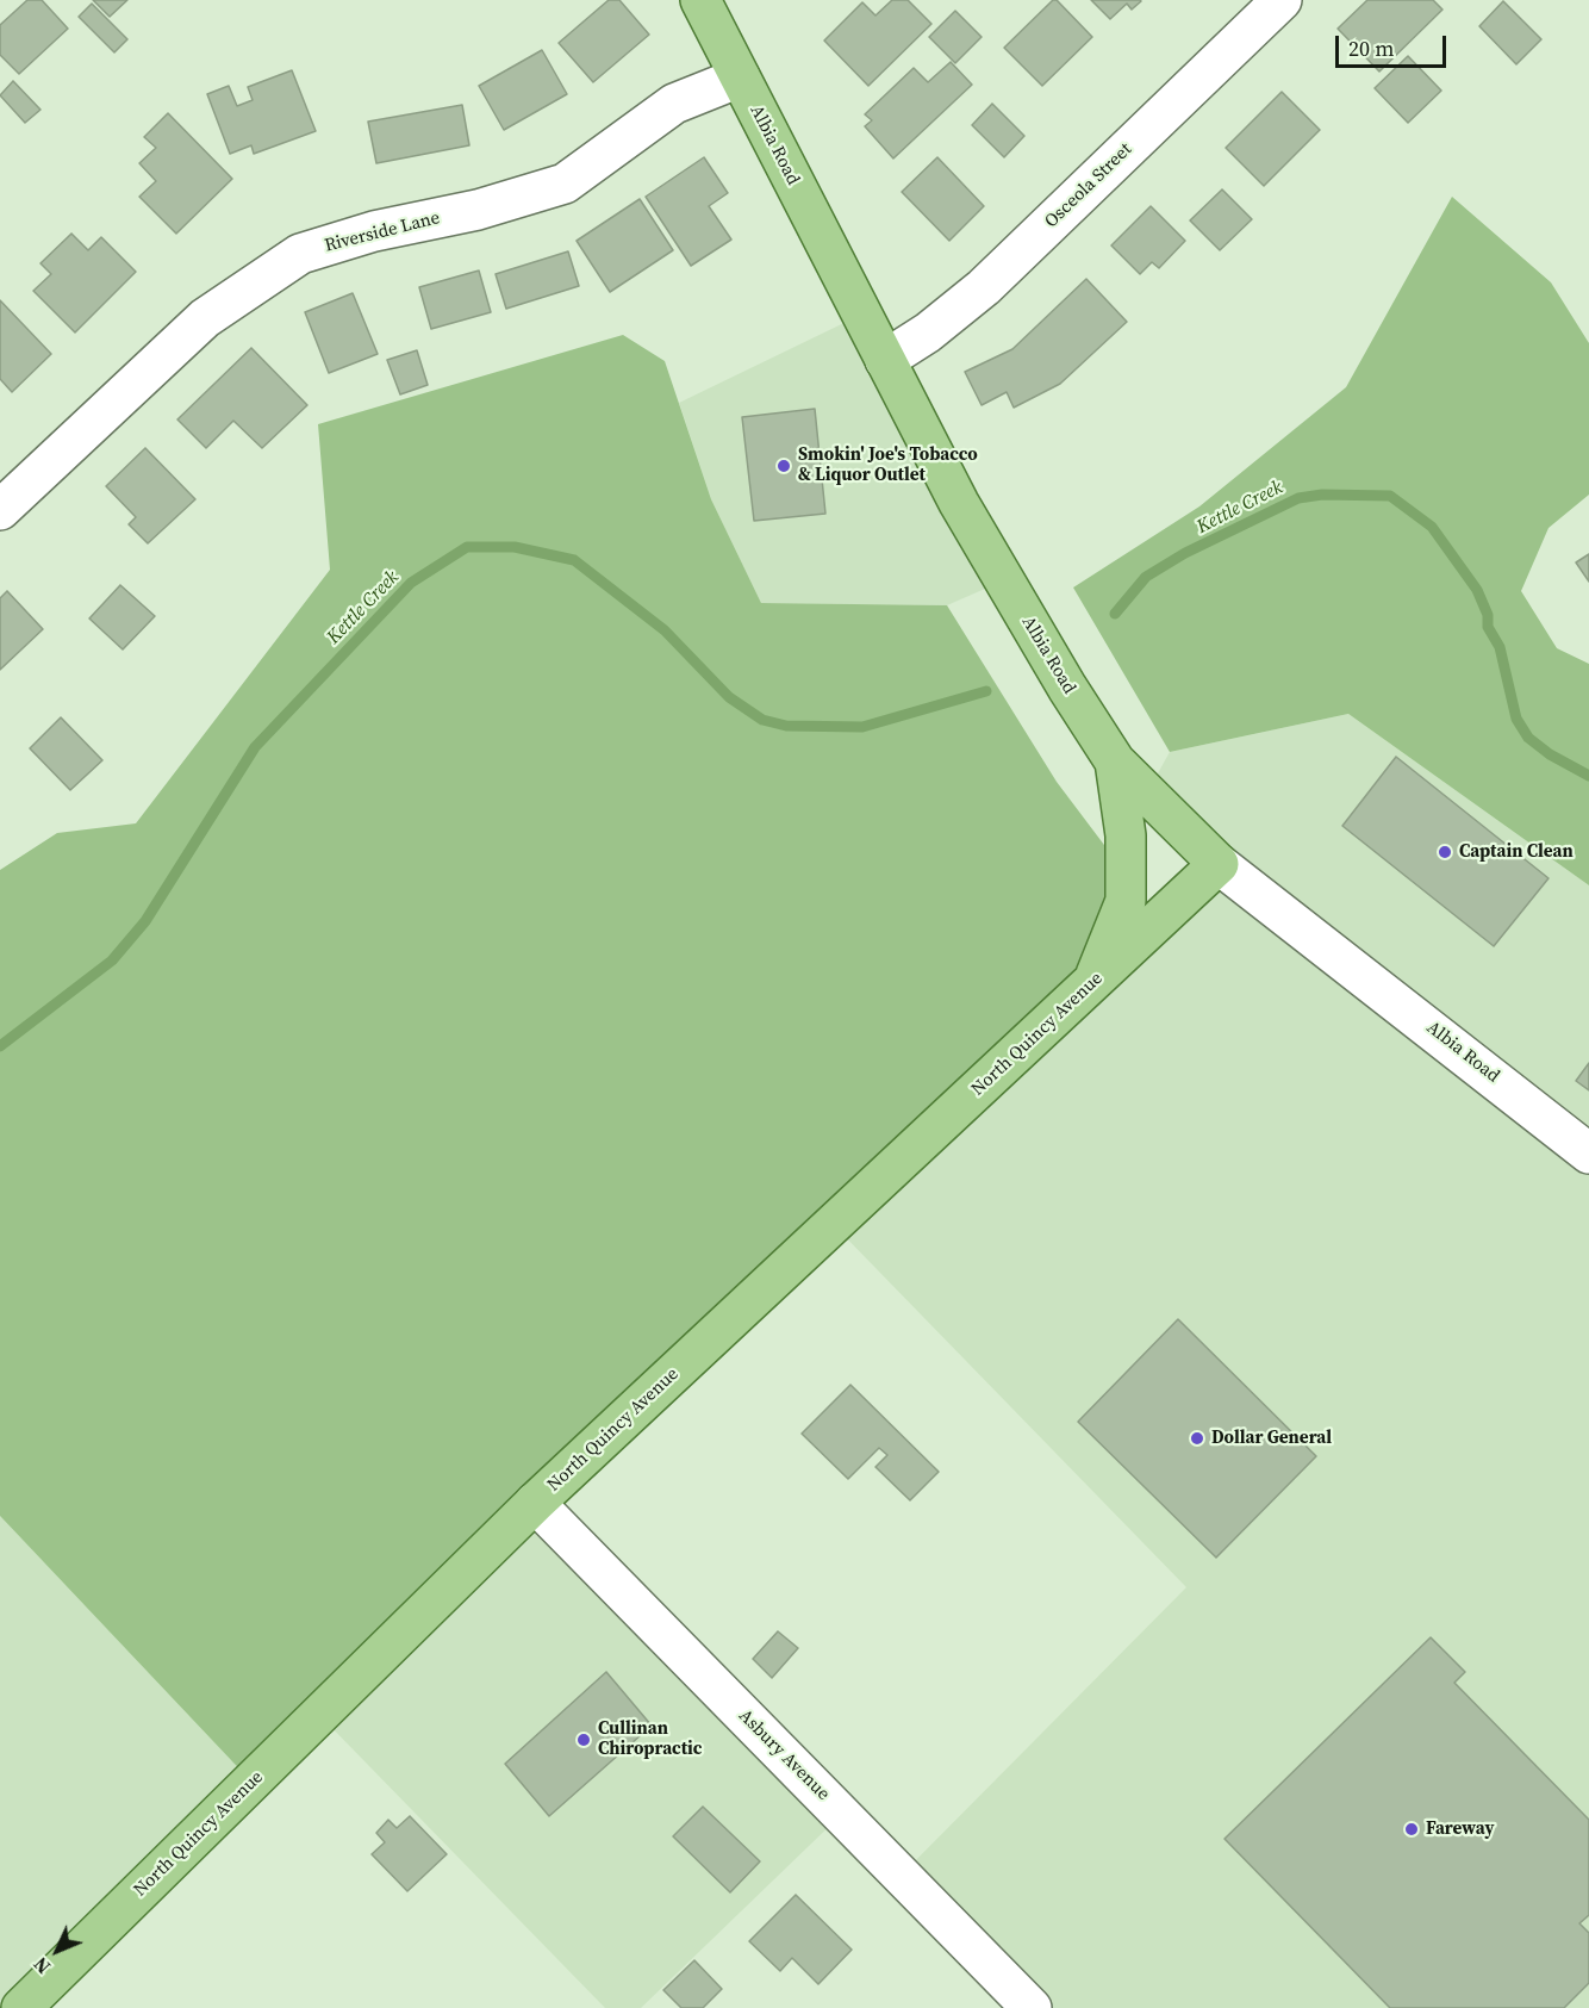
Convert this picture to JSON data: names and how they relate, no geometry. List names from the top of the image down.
{
  "streets": {
    "main road": ["Albia Road", "North Quincy Avenue"],
    "street": ["Osceola Street", "Riverside Lane", "Asbury Avenue"]
  },
  "crossings": [
    ["Albia Road", "Osceola Street"],
    ["Albia Road", "Riverside Lane"],
    ["Albia Road", "North Quincy Avenue"],
    ["North Quincy Avenue", "Asbury Avenue"]
  ],
  "water": ["Kettle Creek"],
  "places": [
    "Smokin' Joe's Tobacco & Liquor Outlet",
    "Captain Clean",
    "Dollar General",
    "Cullinan Chiropractic",
    "Fareway"
  ],
  "scale_bar": "20 m",
  "north": "bottom left"
}
